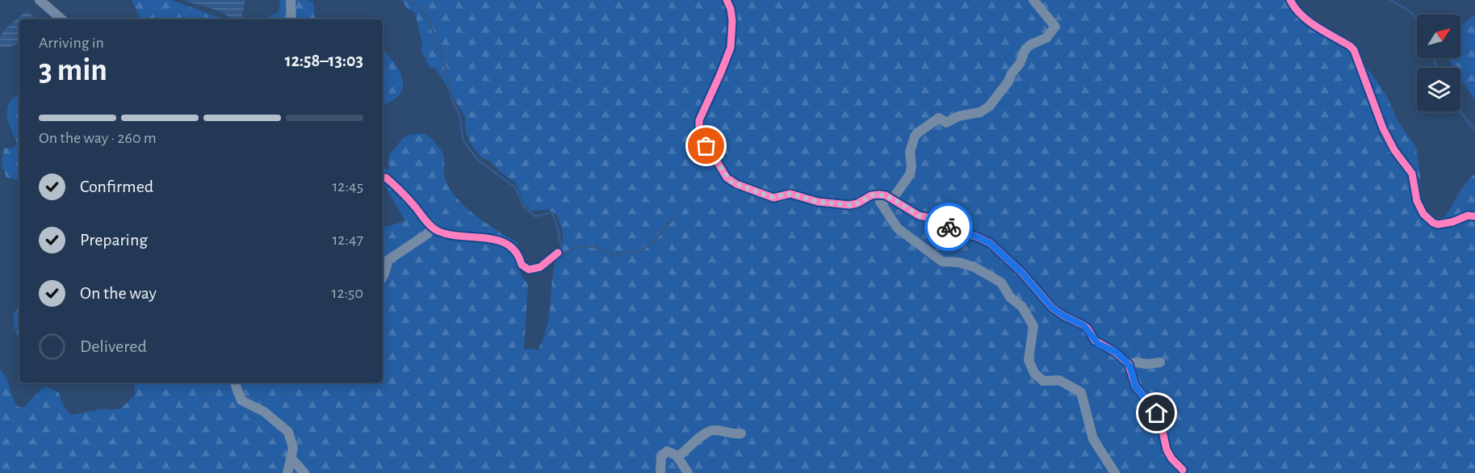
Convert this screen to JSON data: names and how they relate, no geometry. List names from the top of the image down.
{
  "north": "top right",
  "page": {
    "heading": ["3 min", "Arriving in", "12:58–13:03"],
    "bar": "On the way · 260 m",
    "list": [
      ["Confirmed", "12:45"],
      ["Preparing", "12:47"],
      ["On the way", "12:50"],
      "Delivered"
    ]
  }
}
